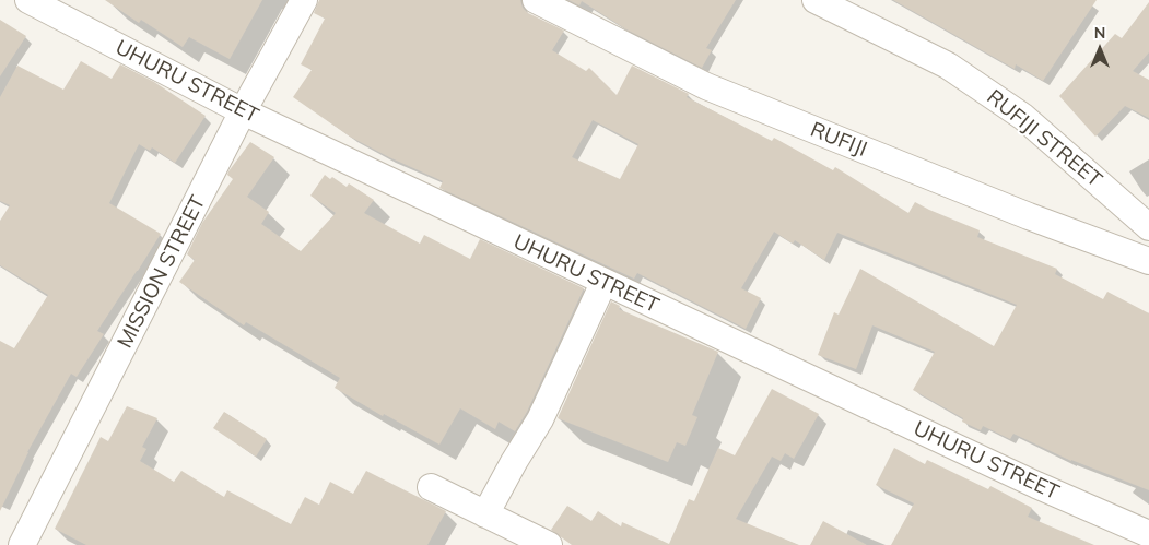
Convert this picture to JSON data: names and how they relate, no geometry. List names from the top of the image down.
{
  "streets": {
    "street": [
      "UHURU STREET",
      "RUFIJI STREET",
      "RUFIJI",
      "MISSION STREET"
    ]
  },
  "crossings": [
    ["UHURU STREET", "MISSION STREET"]
  ],
  "north": "top"
}
